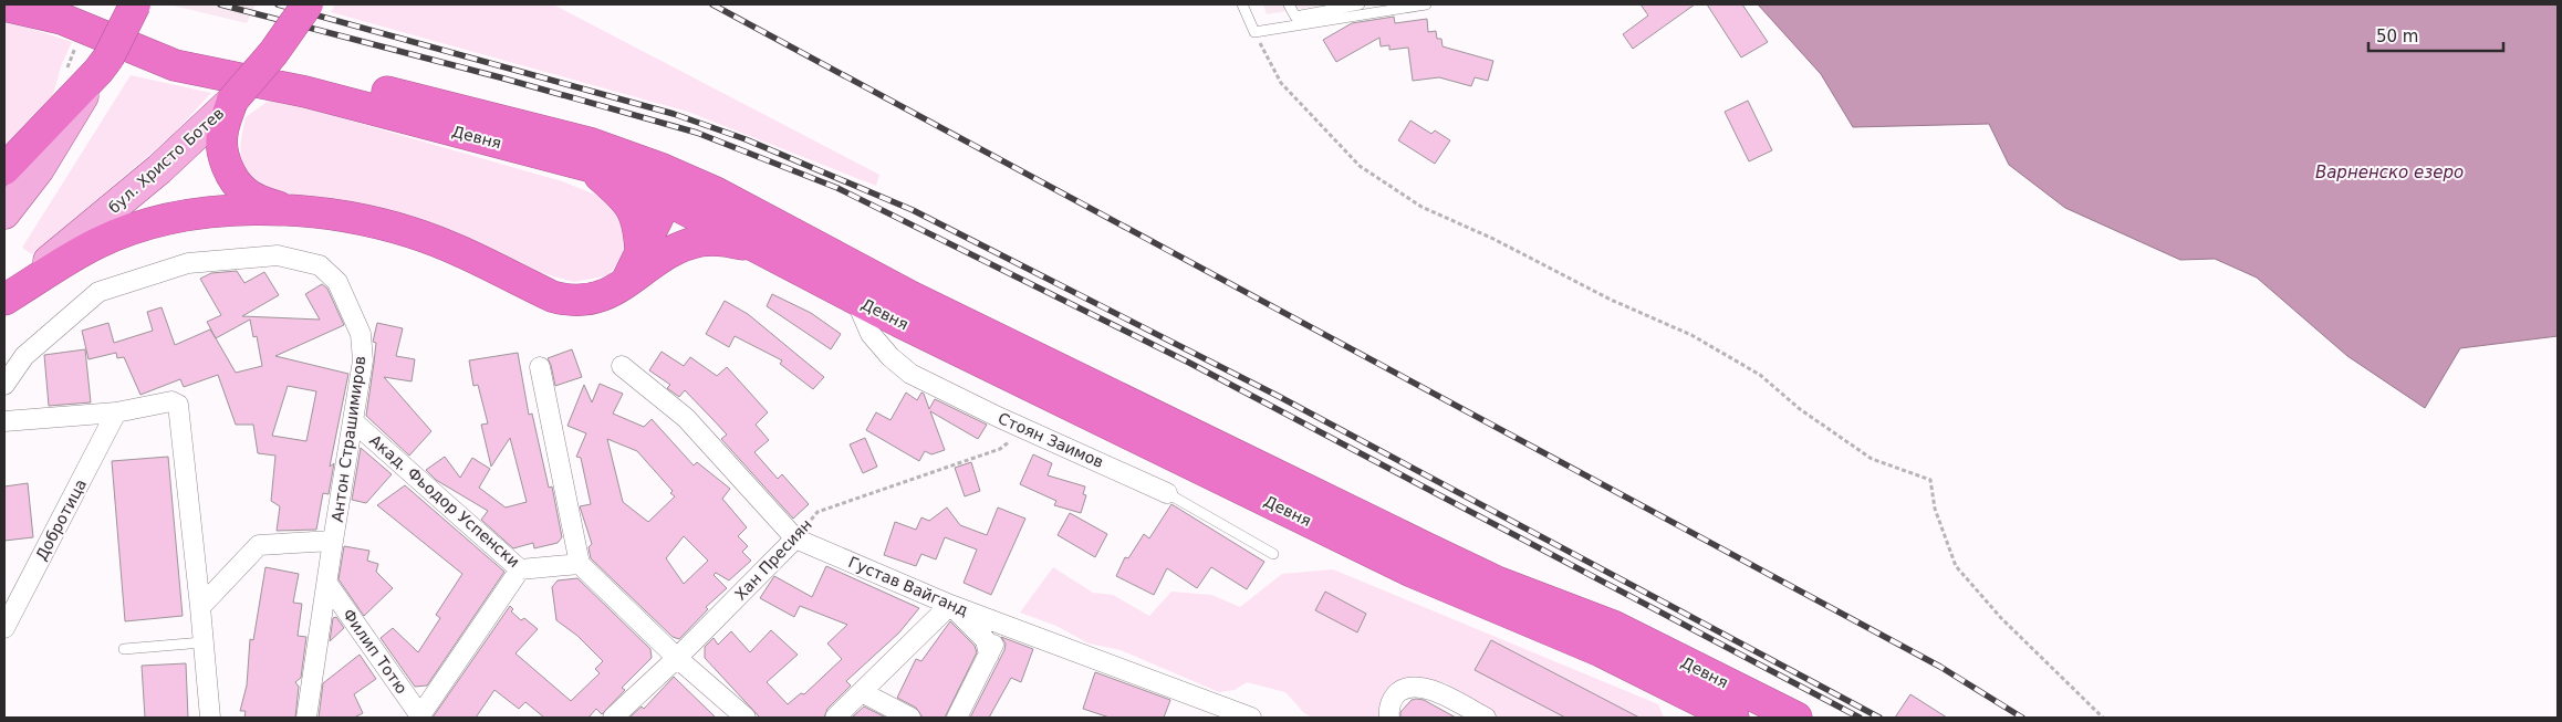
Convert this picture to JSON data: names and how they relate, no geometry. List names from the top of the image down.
{
  "streets": {
    "highway": ["Девня", "бул. Христо Ботев"],
    "street": [
      "Антон Страшимиров",
      "Стоян Заимов",
      "Акад. Фьодор Успенски",
      "Добротица",
      "Хан Пресиян",
      "Густав Вайганд",
      "Филип Тотю"
    ]
  },
  "crossings": [
    ["Девня", "Стоян Заимов"],
    ["Антон Страшимиров", "Акад. Фьодор Успенски"],
    ["Антон Страшимиров", "Филип Тотю"],
    ["Стоян Заимов", "Хан Пресиян"],
    ["Хан Пресиян", "Густав Вайганд"]
  ],
  "water": ["Варненско езеро"],
  "scale_bar": "50 m"
}
